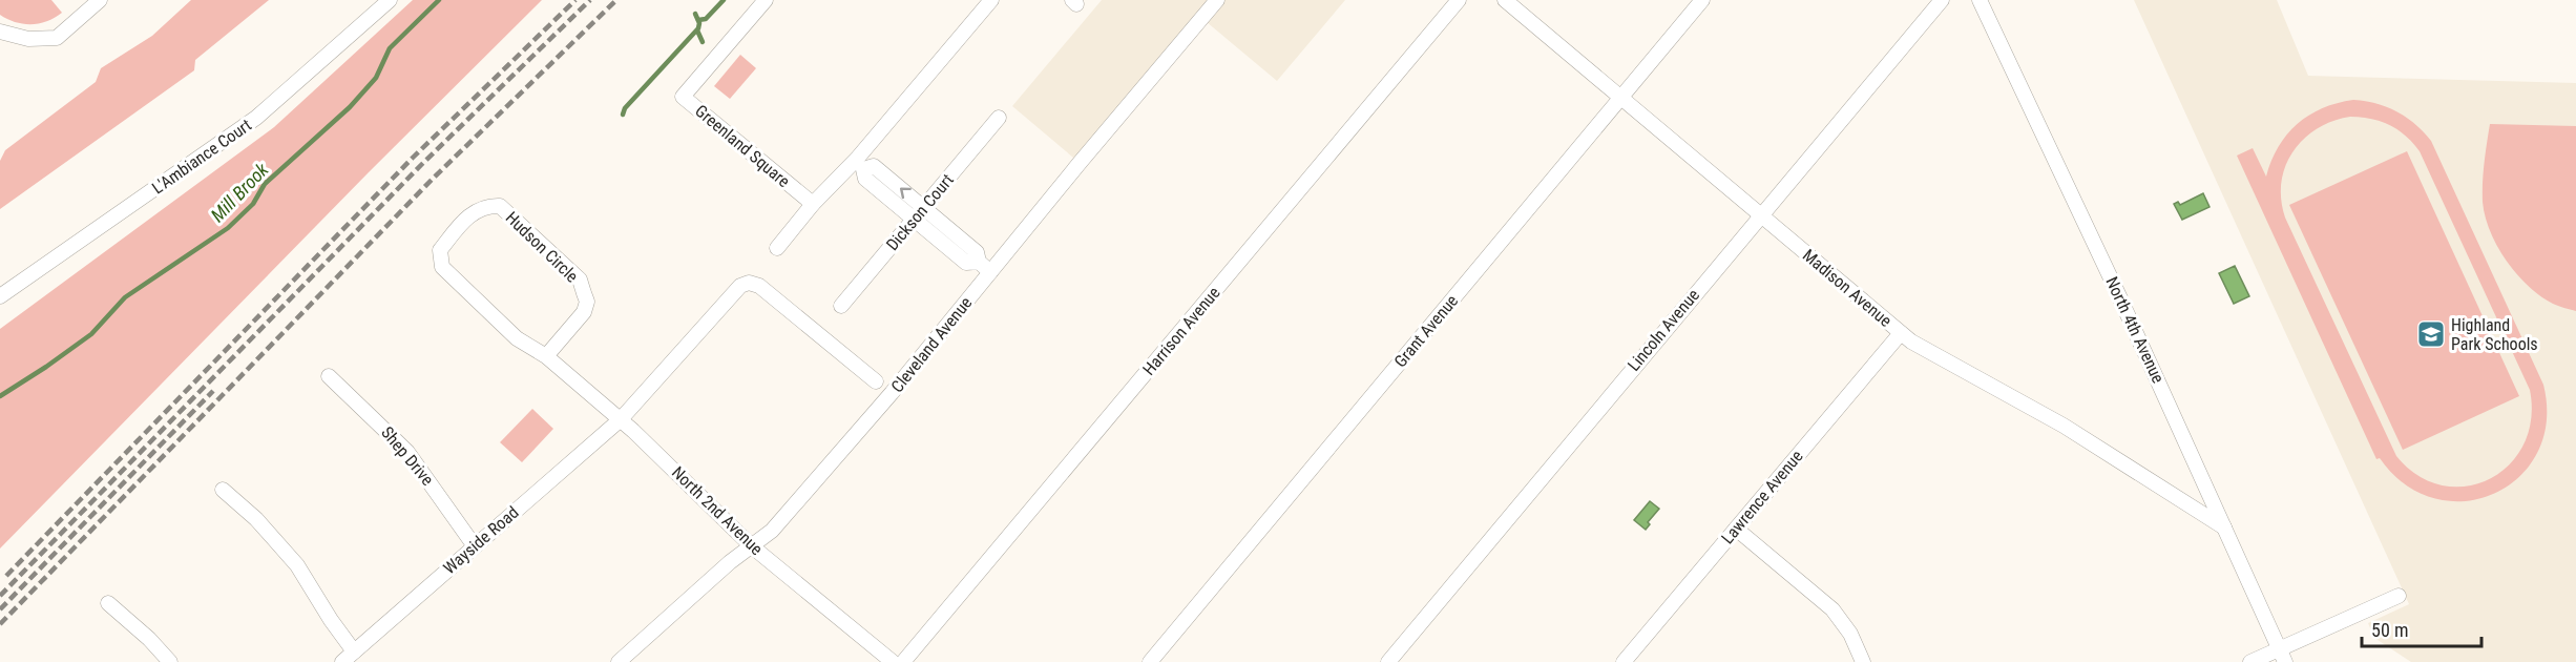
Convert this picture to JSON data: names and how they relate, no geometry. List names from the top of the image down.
{
  "streets": {
    "street": [
      "Greenland Square",
      "L'Ambiance Court",
      "Dickson Court",
      "Hudson Circle",
      "Madison Avenue",
      "Lincoln Avenue",
      "North 4th Avenue",
      "Harrison Avenue",
      "Grant Avenue",
      "Cleveland Avenue",
      "Shep Drive",
      "Lawrence Avenue",
      "North 2nd Avenue",
      "Wayside Road"
    ]
  },
  "crossings": [
    ["Hudson Circle", "North 2nd Avenue"],
    ["Madison Avenue", "Lincoln Avenue"],
    ["Madison Avenue", "North 4th Avenue"],
    ["Madison Avenue", "Grant Avenue"],
    ["Madison Avenue", "Lawrence Avenue"],
    ["Cleveland Avenue", "North 2nd Avenue"],
    ["Shep Drive", "Wayside Road"],
    ["North 2nd Avenue", "Wayside Road"]
  ],
  "water": ["Mill Brook"],
  "places": {
    "school or university": ["Highland Park Schools"]
  },
  "scale_bar": "50 m"
}
